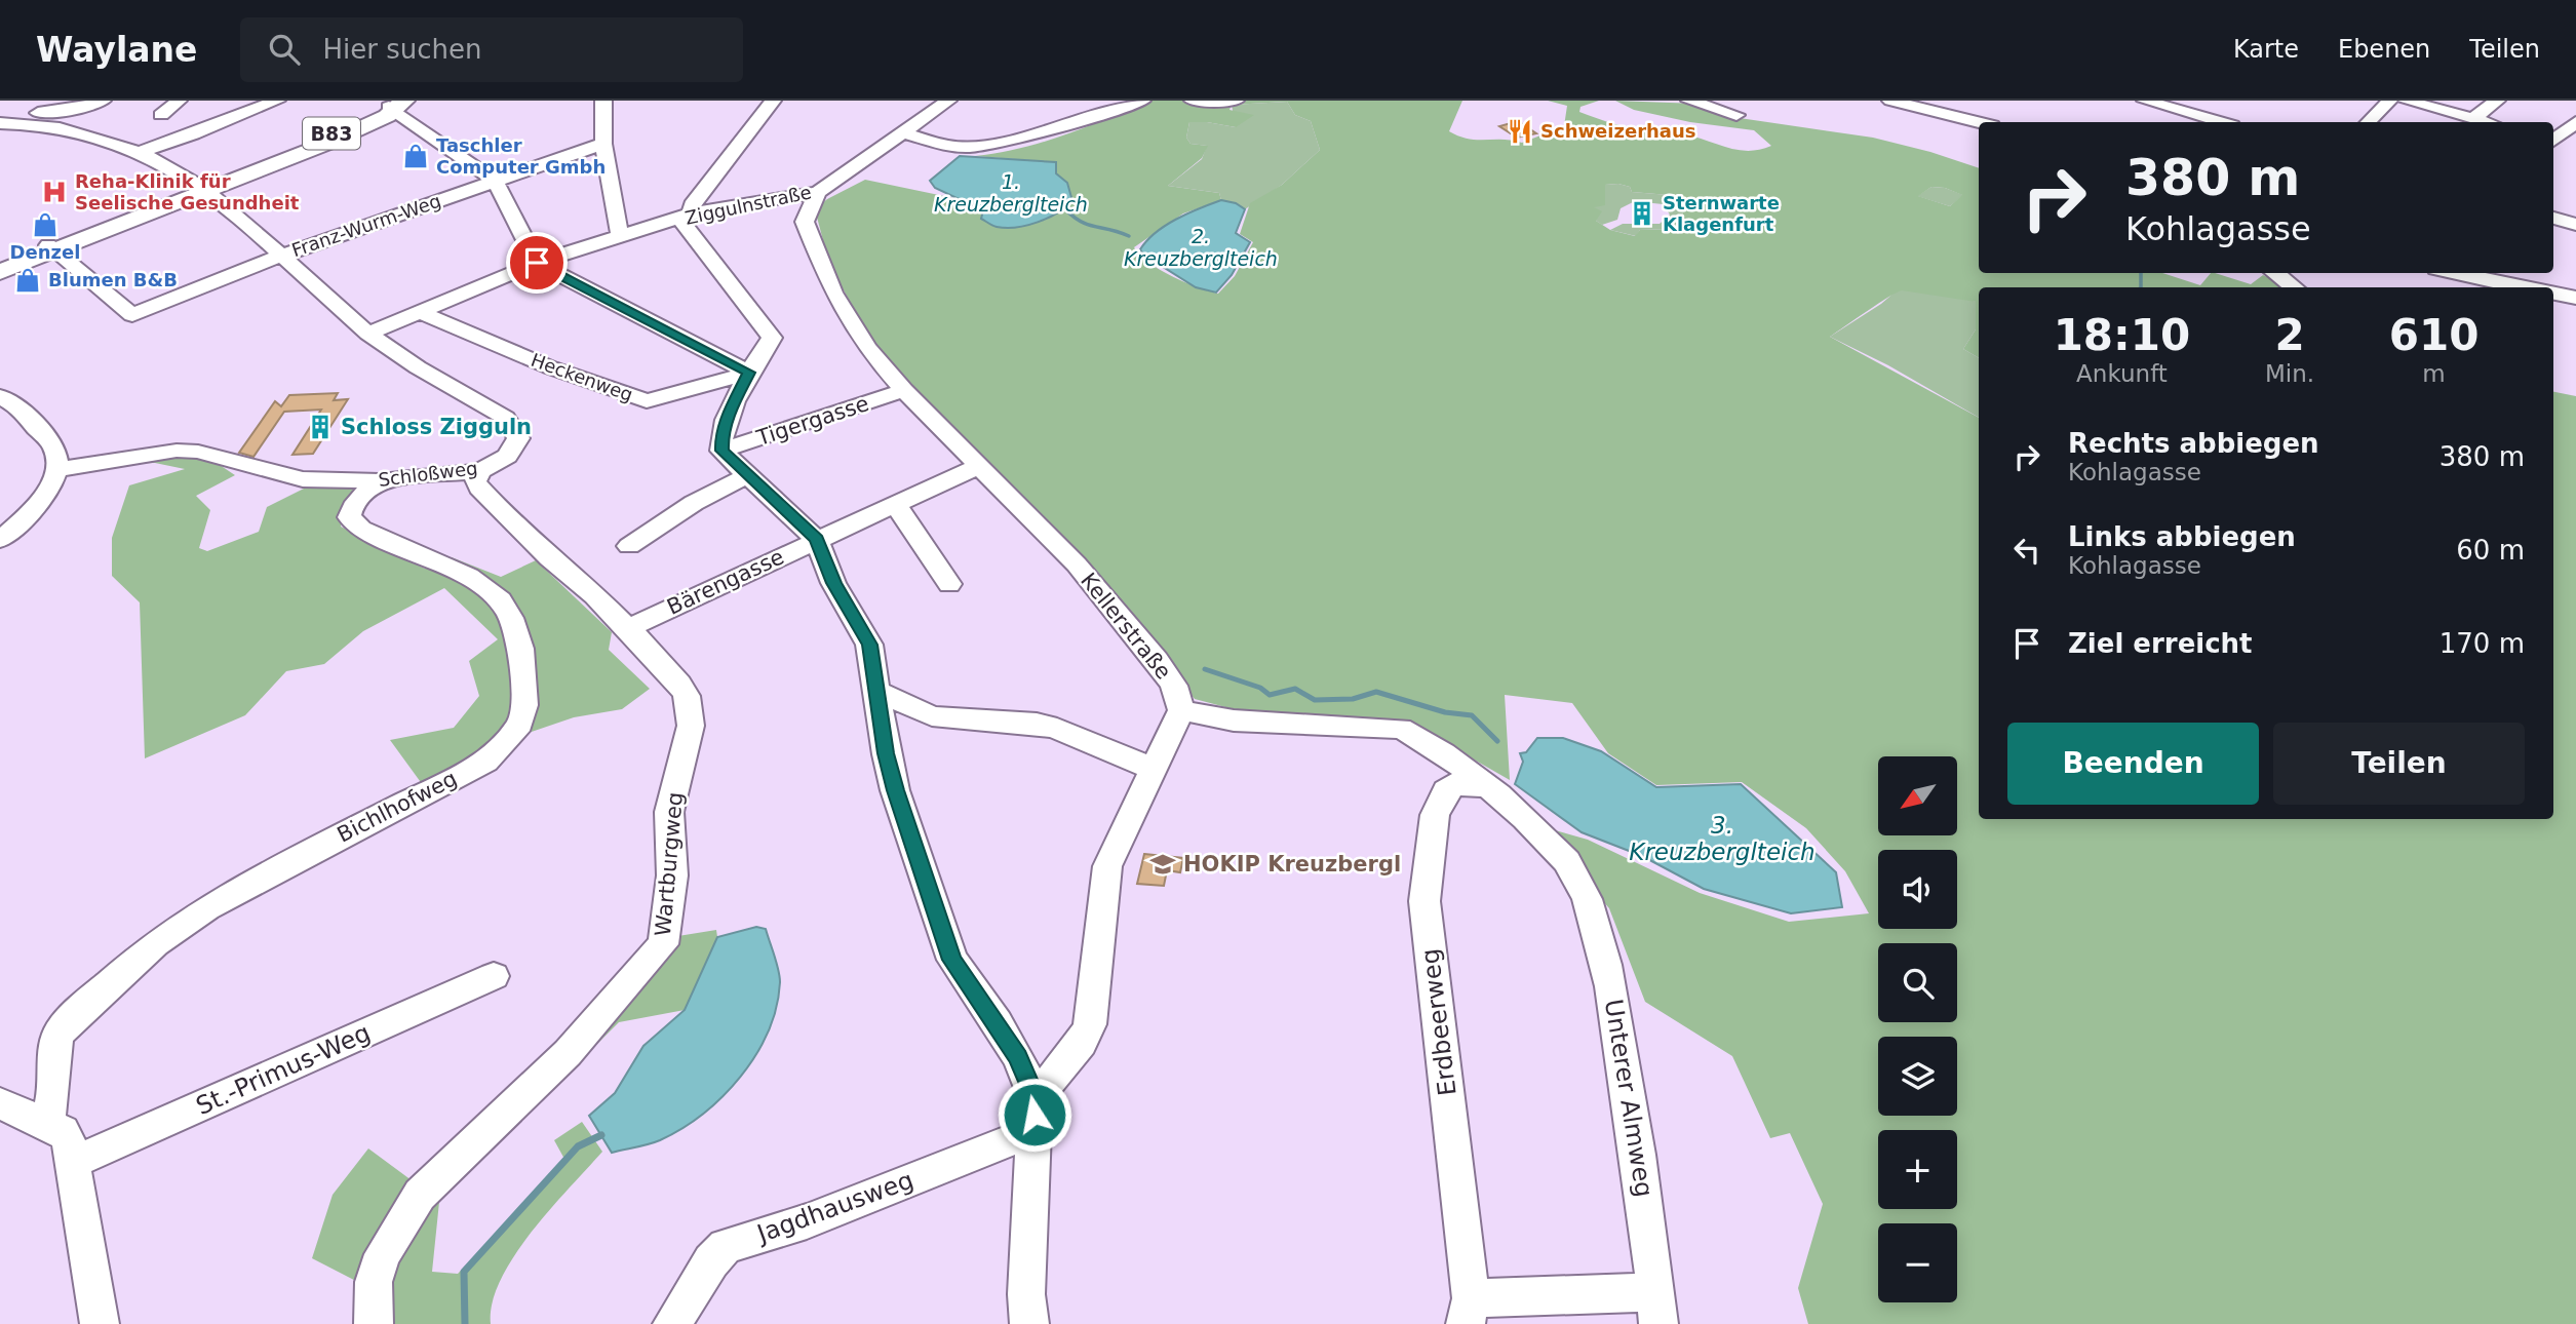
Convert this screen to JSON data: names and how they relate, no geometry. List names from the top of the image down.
{
  "streets": {
    "main road": ["B83"],
    "street": [
      "Ziggulnstraße",
      "Franz-Wurm-Weg",
      "Heckenweg",
      "Tigergasse",
      "Schloßweg",
      "Bärengasse",
      "Kellerstraße",
      "Bichlhofweg",
      "Wartburgweg",
      "Erdbeerweg",
      "St.-Primus-Weg",
      "Unterer Almweg",
      "Jagdhausweg"
    ]
  },
  "crossings": [
    ["B83", "Franz-Wurm-Weg"],
    ["B83", "Schloßweg"],
    ["Ziggulnstraße", "Heckenweg"],
    ["Ziggulnstraße", "Schloßweg"],
    ["Ziggulnstraße", "Kellerstraße"],
    ["Franz-Wurm-Weg", "Schloßweg"],
    ["Tigergasse", "Kellerstraße"],
    ["Schloßweg", "Bichlhofweg"],
    ["Schloßweg", "Wartburgweg"],
    ["Bärengasse", "Kellerstraße"],
    ["Bärengasse", "Wartburgweg"],
    ["Erdbeerweg", "Unterer Almweg"]
  ],
  "water": ["1. Kreuzberglteich", "2. Kreuzberglteich", "3. Kreuzberglteich"],
  "places": {
    "restaurant": ["Schweizerhaus"],
    "shop": ["Taschler Computer Gmbh", "Denzel", "Blumen B&B"],
    "hospital": ["Reha-Klinik für Seelische Gesundheit"],
    "building": ["Sternwarte Klagenfurt", "Schloss Zigguln"],
    "school or university": ["HOKIP Kreuzbergl"]
  },
  "north": "bottom left",
  "page": {
    "header": "Waylane",
    "search": "Hier suchen",
    "nav": ["Karte", "Ebenen", "Teilen"],
    "turn": ["380 m", "Kohlagasse"],
    "eta": [
      "18:10",
      "Ankunft",
      "2",
      "Min.",
      "610",
      "m"
    ],
    "list": [
      {
        "name": "Rechts abbiegen",
        "note": "Kohlagasse",
        "value": "380 m"
      },
      {
        "name": "Links abbiegen",
        "note": "Kohlagasse",
        "value": "60 m"
      },
      {
        "name": "Ziel erreicht",
        "value": "170 m"
      }
    ],
    "buttons": ["Beenden", "Teilen"],
    "map_buttons": ["+", "−"]
  }
}
